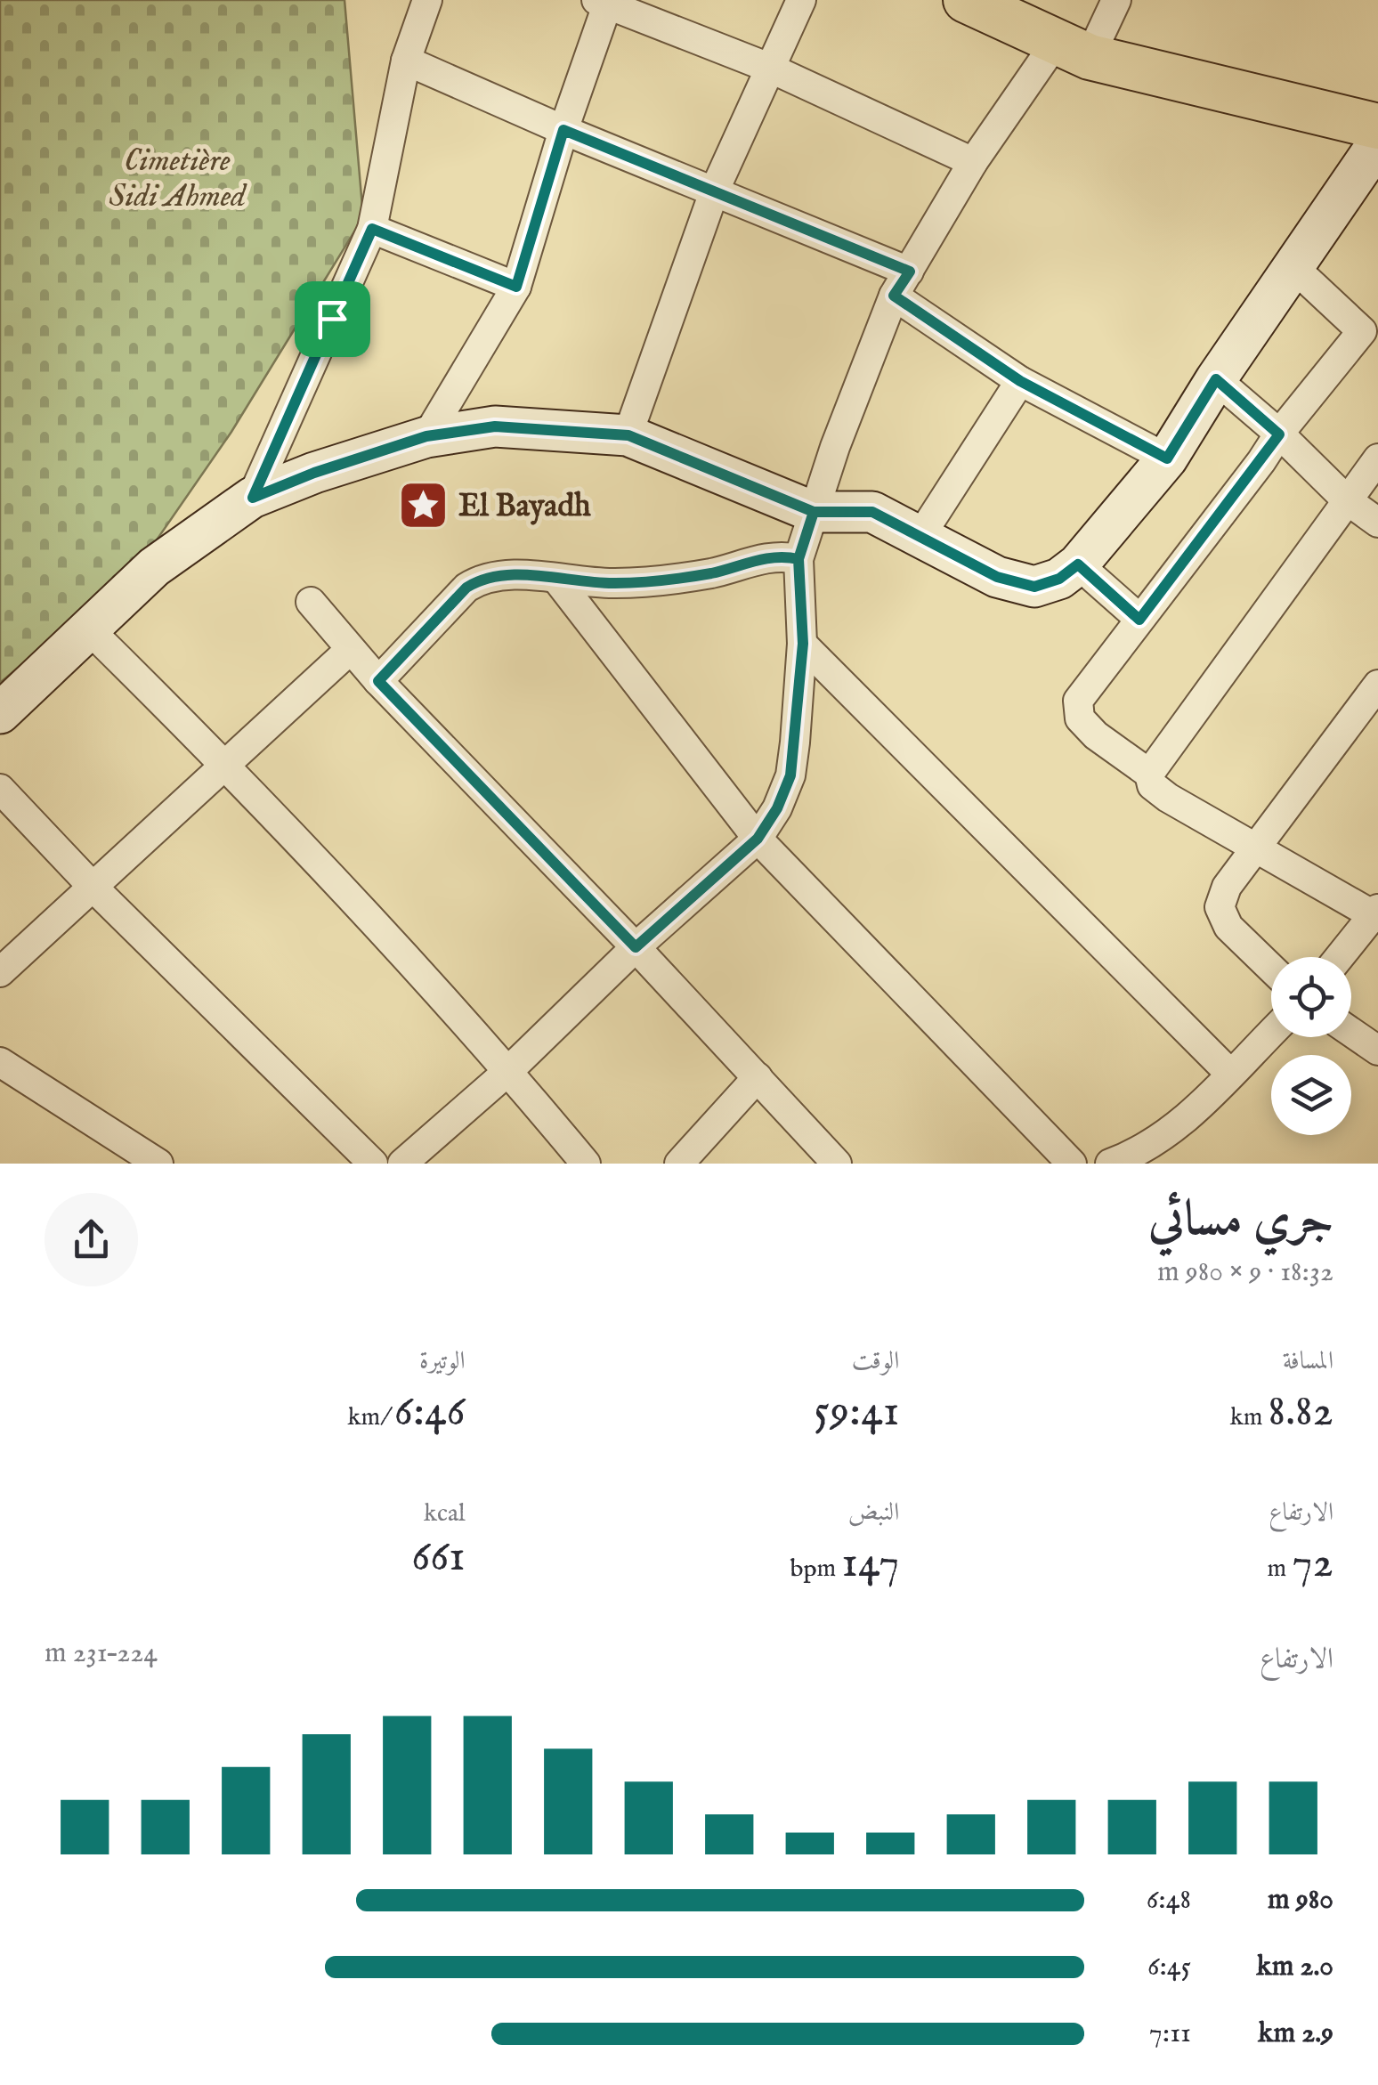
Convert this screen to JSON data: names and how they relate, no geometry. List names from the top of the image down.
{
  "parks": ["Cimetière Sidi Ahmed"],
  "places": {
    "place": ["El Bayadh"]
  },
  "page": {
    "heading": ["جري مسائي", "18:32 · 9 × 980 m"],
    "stats": [
      ["المسافة", "8.82 km"],
      ["الوقت", "59:41"],
      ["الوتيرة", "6:46 /km"],
      ["الارتفاع", "72 m"],
      ["النبض", "147 bpm"],
      ["kcal", "661"]
    ],
    "chart": ["الارتفاع", "224–231 m"],
    "list": [
      {
        "name": "980 m",
        "note": "6:48"
      },
      {
        "name": "2.0 km",
        "note": "6:45"
      },
      {
        "name": "2.9 km",
        "note": "7:11"
      }
    ]
  }
}
